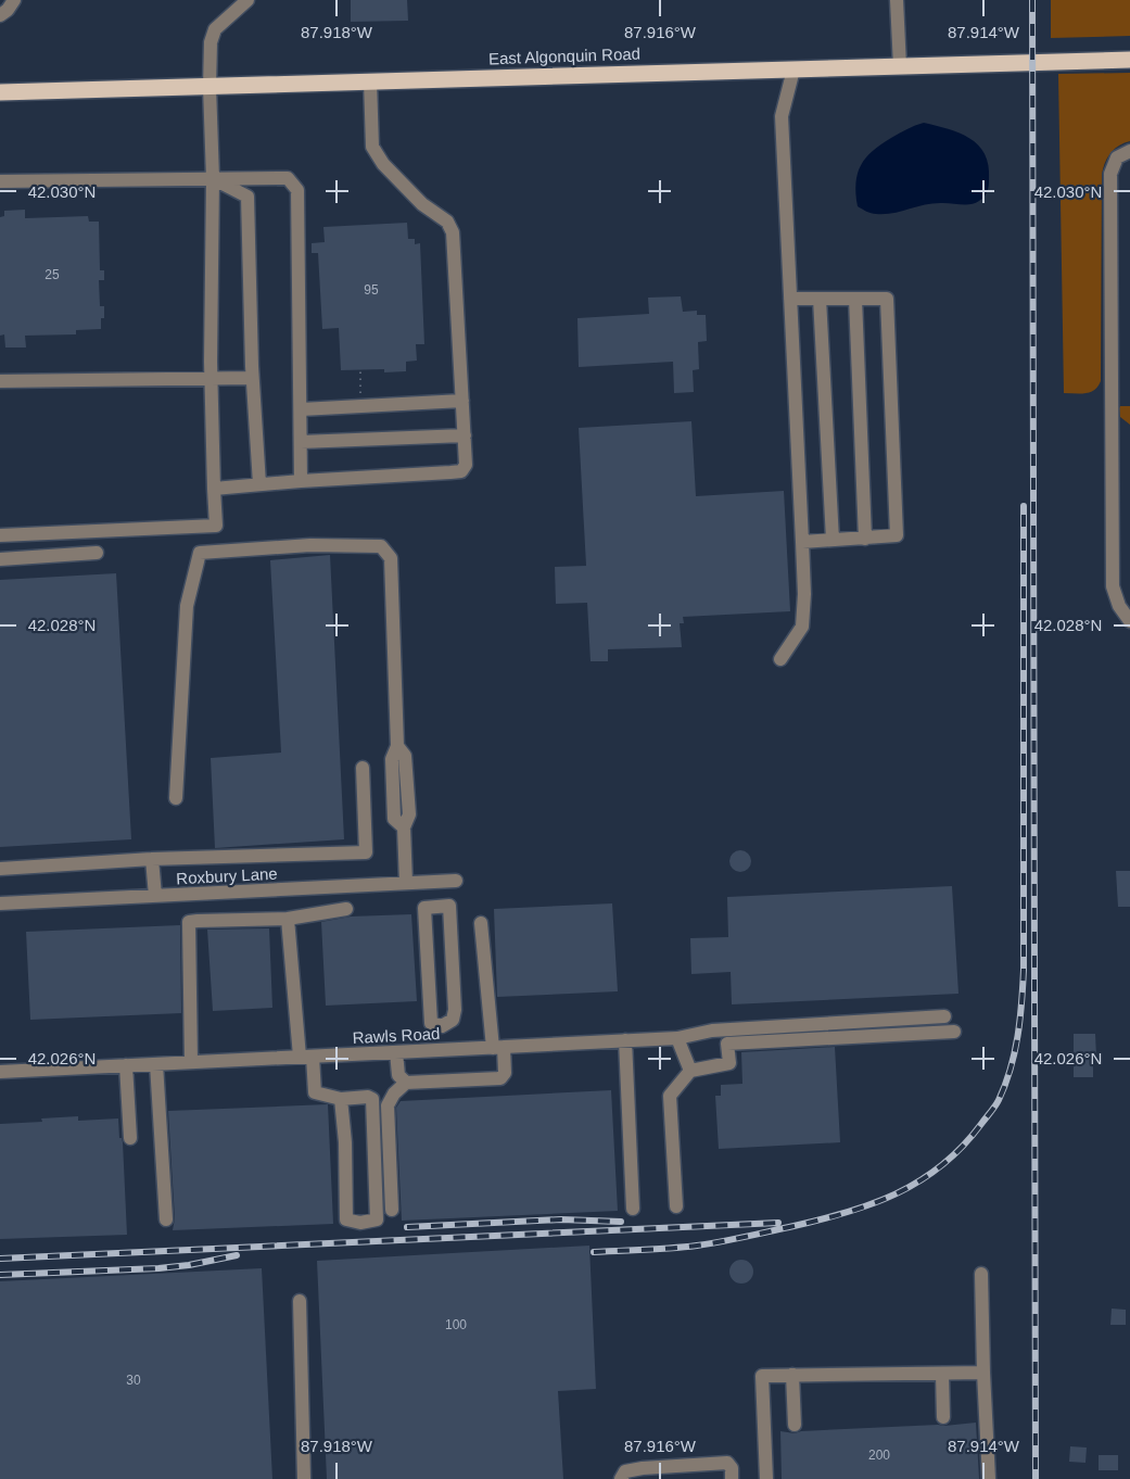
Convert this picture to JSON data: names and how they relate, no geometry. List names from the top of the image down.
{
  "streets": {
    "main road": ["East Algonquin Road"],
    "street": ["Roxbury Lane", "Rawls Road"]
  },
  "house_numbers": [
    "25",
    "95",
    "100",
    "30",
    "200"
  ],
  "coordinates": [
    "87.918°W",
    "87.916°W",
    "87.914°W",
    "42.030°N",
    "42.028°N",
    "42.026°N"
  ]
}
